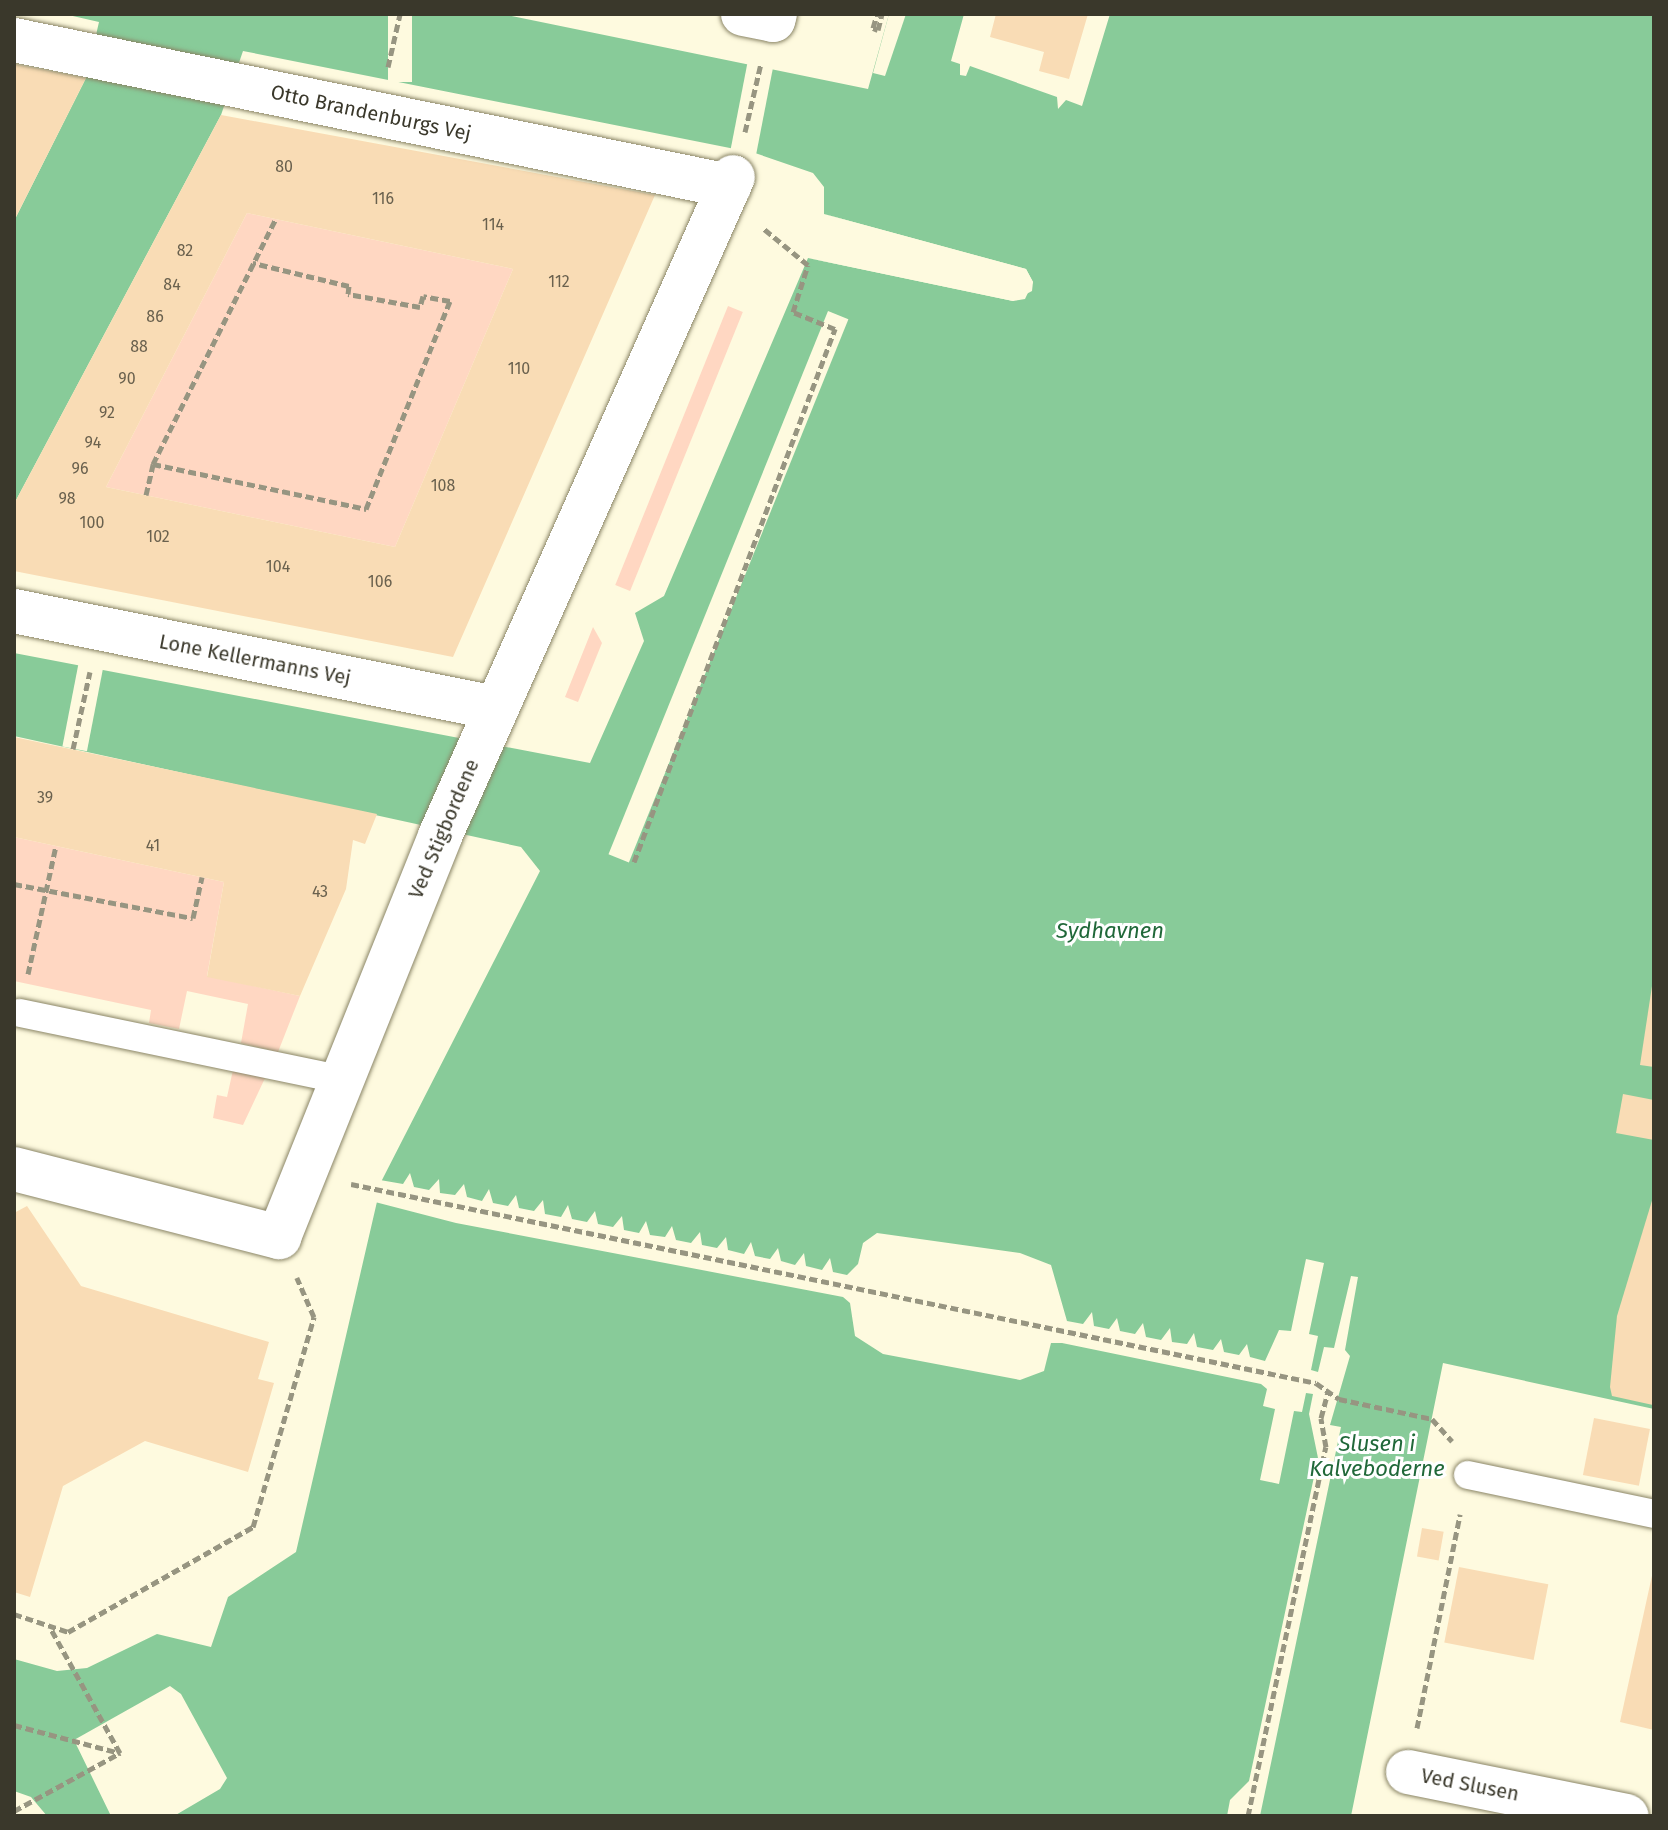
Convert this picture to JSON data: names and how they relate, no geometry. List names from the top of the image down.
{
  "streets": {
    "street": [
      "Otto Brandenburgs Vej",
      "Lone Kellermanns Vej",
      "Ved Stigbordene",
      "Ved Slusen"
    ]
  },
  "crossings": [
    ["Otto Brandenburgs Vej", "Ved Stigbordene"],
    ["Lone Kellermanns Vej", "Ved Stigbordene"]
  ],
  "water": ["Sydhavnen", "Slusen i Kalveboderne"],
  "house_numbers": [
    "80",
    "116",
    "114",
    "82",
    "112",
    "84",
    "86",
    "88",
    "110",
    "90",
    "92",
    "94",
    "96",
    "108",
    "98",
    "100",
    "102",
    "104",
    "106",
    "39",
    "41",
    "43"
  ]
}
